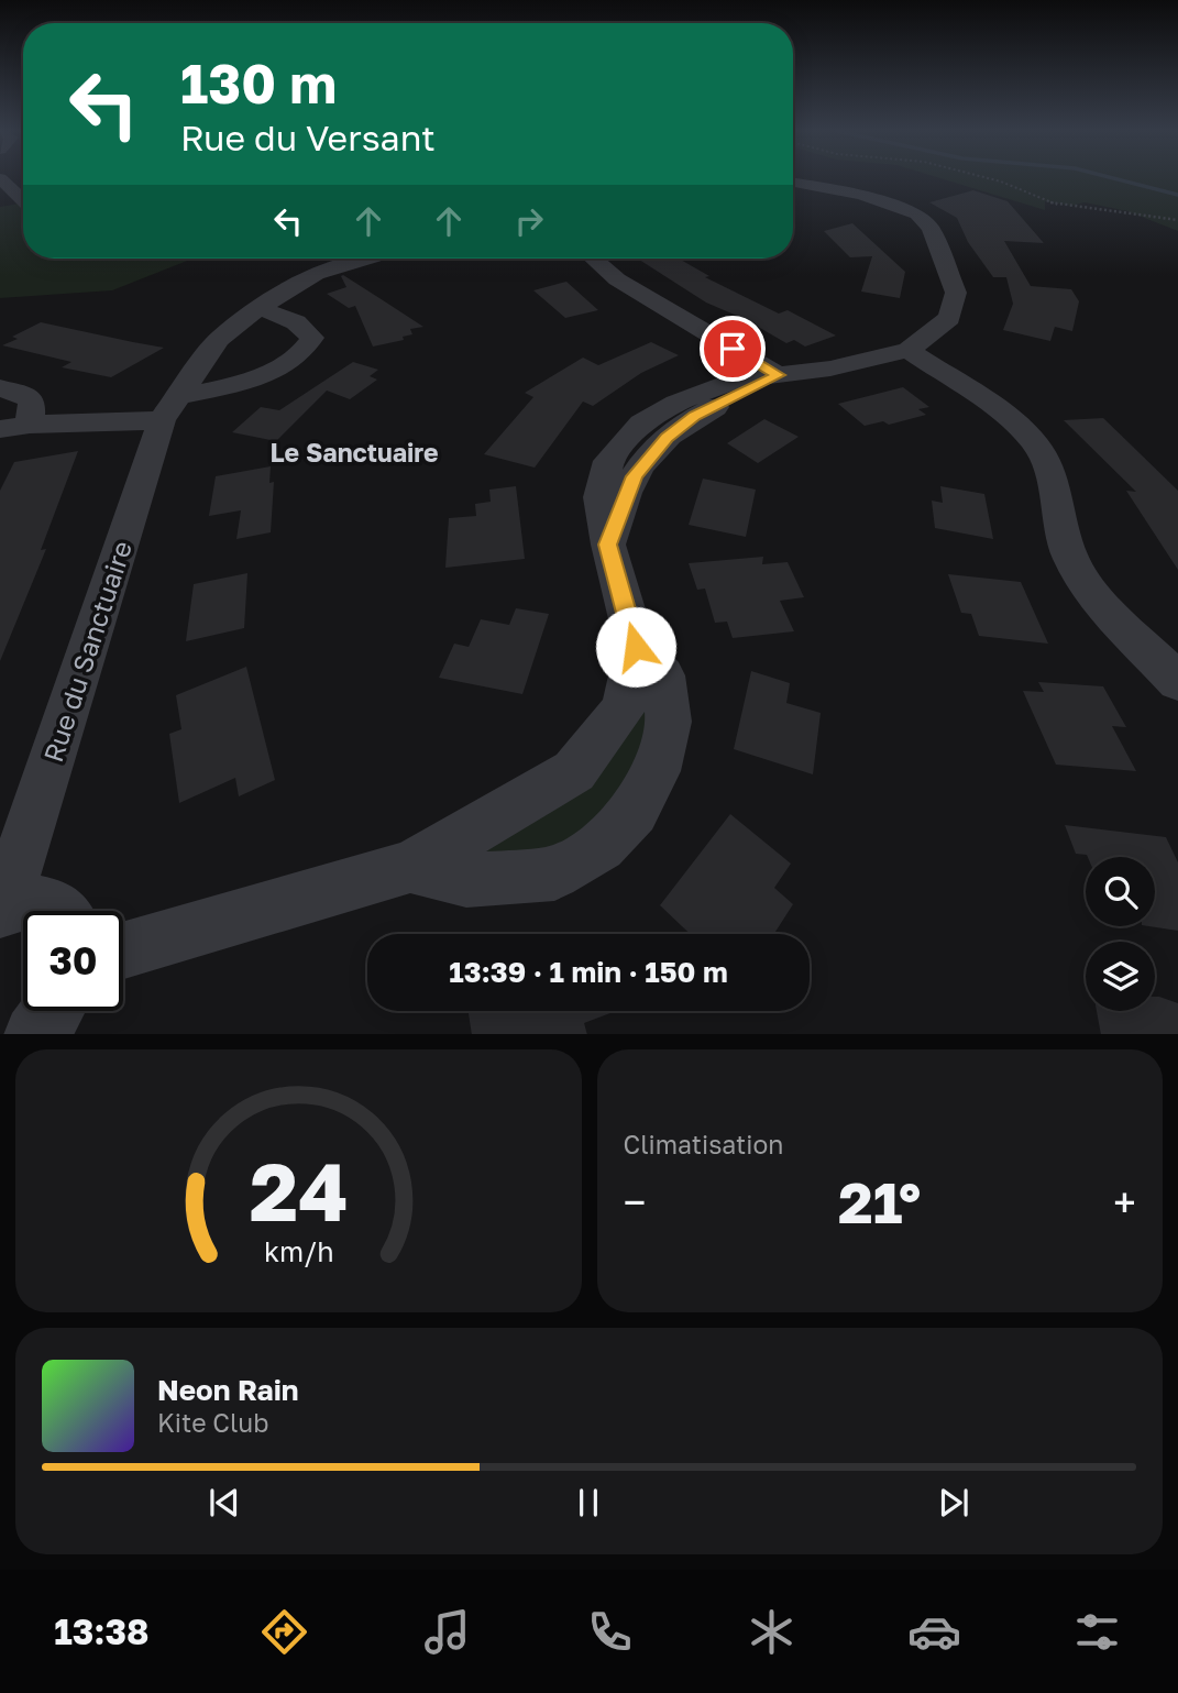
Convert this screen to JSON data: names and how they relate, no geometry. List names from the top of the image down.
{
  "streets": {
    "street": ["Rue du Sanctuaire"]
  },
  "districts": ["Le Sanctuaire"],
  "page": {
    "turn": ["130 m", "Rue du Versant"],
    "limit": "30",
    "trip": "13:39 · 1 min · 150 m",
    "tile": "Climatisation",
    "heat": ["−", "21°", "+"],
    "song": ["Neon Rain", "Kite Club"],
    "tabs": "13:38",
    "gauge": ["24", "km/h"]
  }
}
